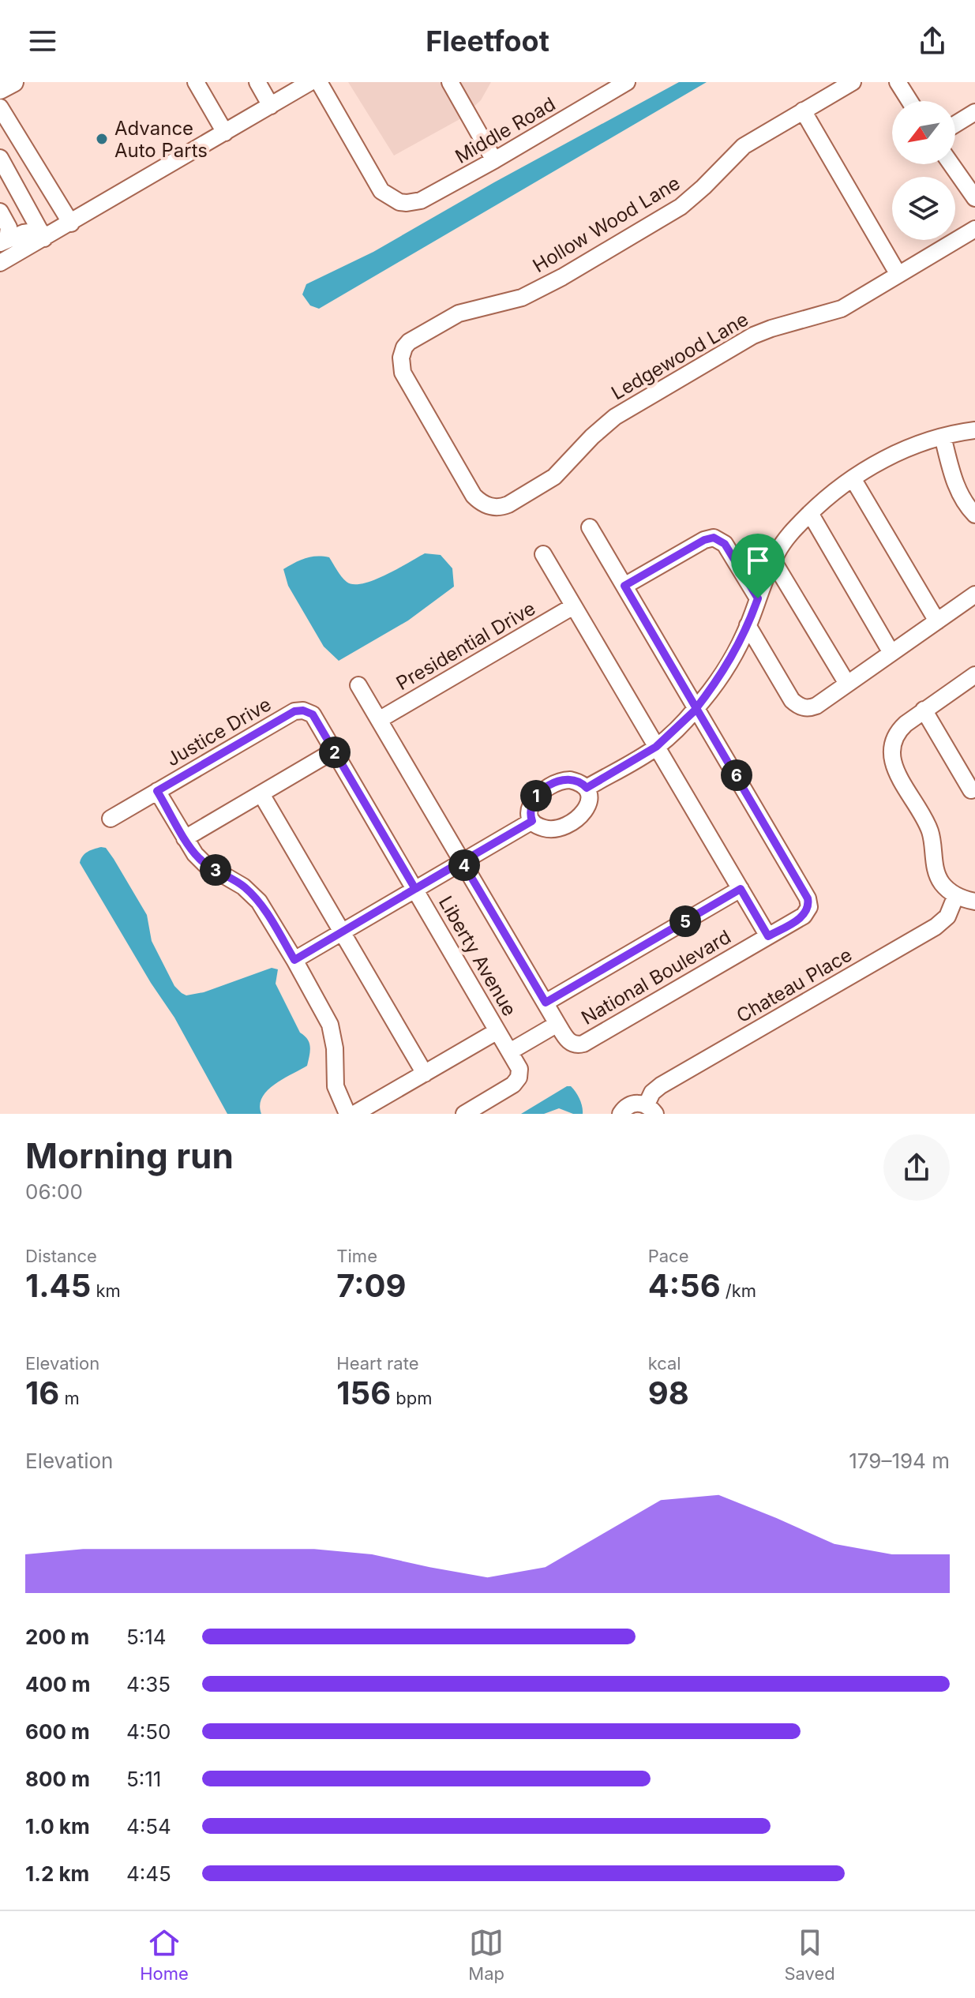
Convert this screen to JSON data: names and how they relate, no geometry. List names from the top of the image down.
{
  "streets": {
    "street": [
      "Middle Road",
      "Hollow Wood Lane",
      "Ledgewood Lane",
      "Presidential Drive",
      "Justice Drive",
      "Liberty Avenue",
      "National Boulevard",
      "Chateau Place"
    ]
  },
  "crossings": [
    ["Hollow Wood Lane", "Ledgewood Lane"],
    ["Justice Drive", "Liberty Avenue"],
    ["Liberty Avenue", "National Boulevard"]
  ],
  "places": ["Advance Auto Parts"],
  "north": "bottom left",
  "page": {
    "header": "Fleetfoot",
    "pins": [
      "2",
      "6",
      "1",
      "4",
      "3",
      "5"
    ],
    "heading": ["Morning run", "06:00"],
    "stats": [
      ["Distance", "1.45 km"],
      ["Time", "7:09"],
      ["Pace", "4:56 /km"],
      ["Elevation", "16 m"],
      ["Heart rate", "156 bpm"],
      ["kcal", "98"]
    ],
    "chart": ["Elevation", "179–194 m"],
    "list": [
      {
        "name": "200 m",
        "note": "5:14"
      },
      {
        "name": "400 m",
        "note": "4:35"
      },
      {
        "name": "600 m",
        "note": "4:50"
      },
      {
        "name": "800 m",
        "note": "5:11"
      },
      {
        "name": "1.0 km",
        "note": "4:54"
      },
      {
        "name": "1.2 km",
        "note": "4:45"
      }
    ],
    "tabs": ["Home", "Map", "Saved"]
  }
}
